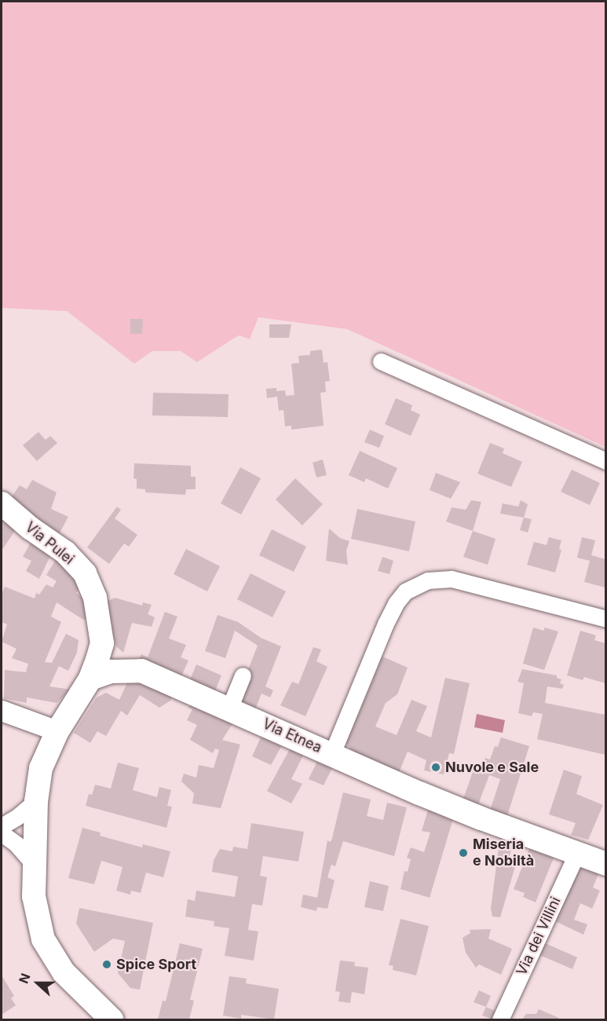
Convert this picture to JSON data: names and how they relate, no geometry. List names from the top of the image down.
{
  "streets": {
    "main road": ["Via Pulei", "Via Etnea"],
    "street": ["Via dei Villini"]
  },
  "crossings": [
    ["Via Etnea", "Via dei Villini"]
  ],
  "places": ["Nuvole e Sale", "Miseria e Nobiltà", "Spice Sport"],
  "north": "left"
}
